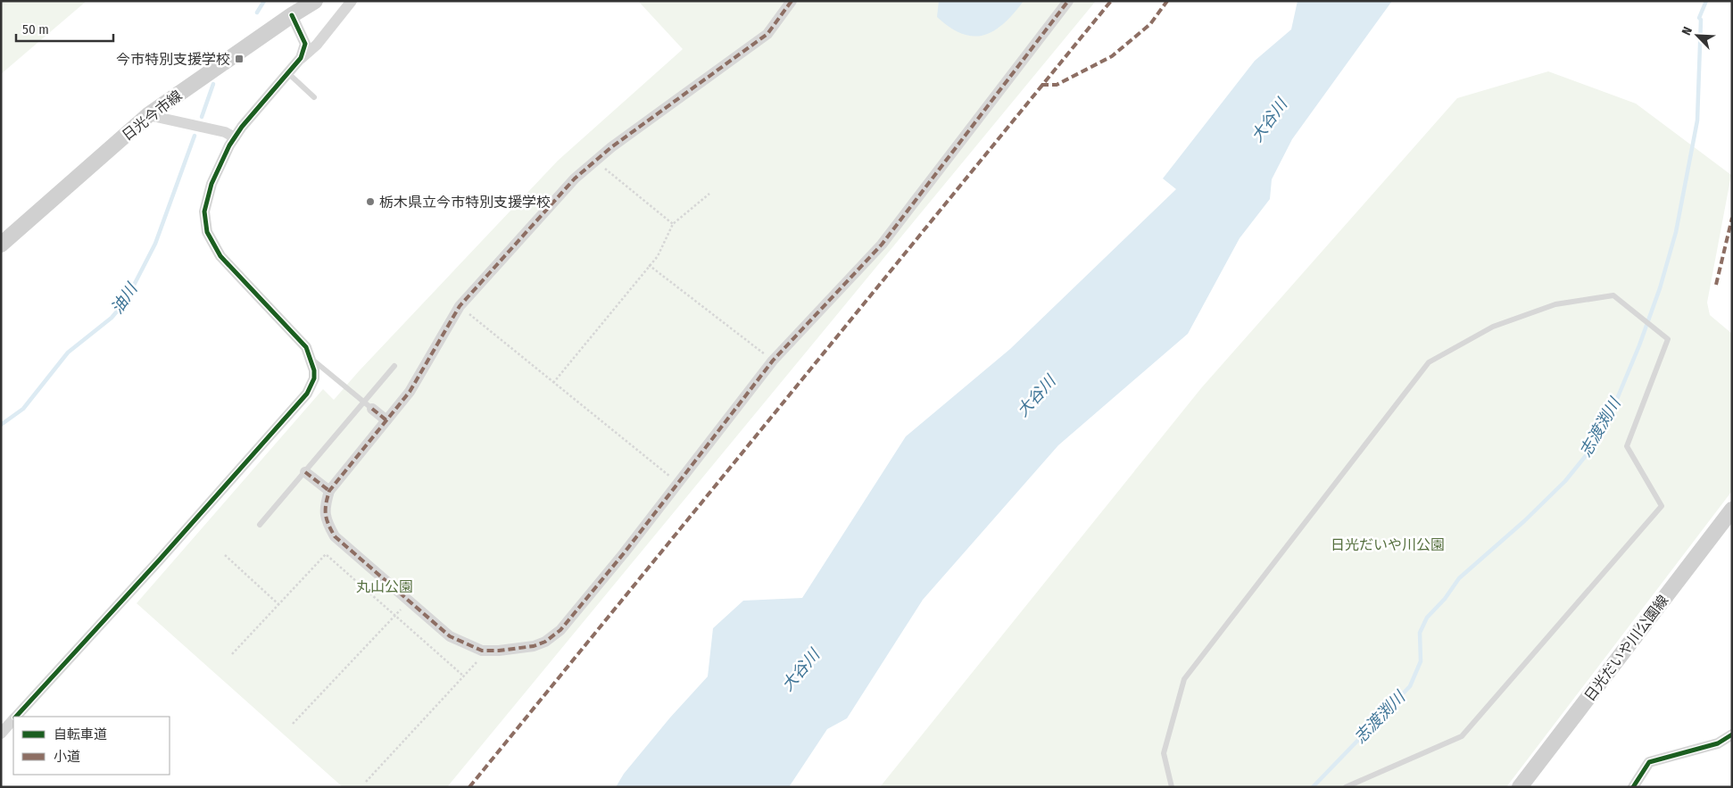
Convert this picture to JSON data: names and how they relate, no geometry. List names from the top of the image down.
{
  "streets": {
    "main road": ["日光今市線", "日光だいや川公園線"]
  },
  "water": ["大谷川", "油川", "志渡渕川"],
  "parks": ["日光だいや川公園", "丸山公園"],
  "places": {
    "transit": ["今市特別支援学校"],
    "other": ["栃木県立今市特別支援学校"]
  },
  "legend": ["自転車道", "小道"],
  "scale_bar": "50 m",
  "north": "top left"
}
